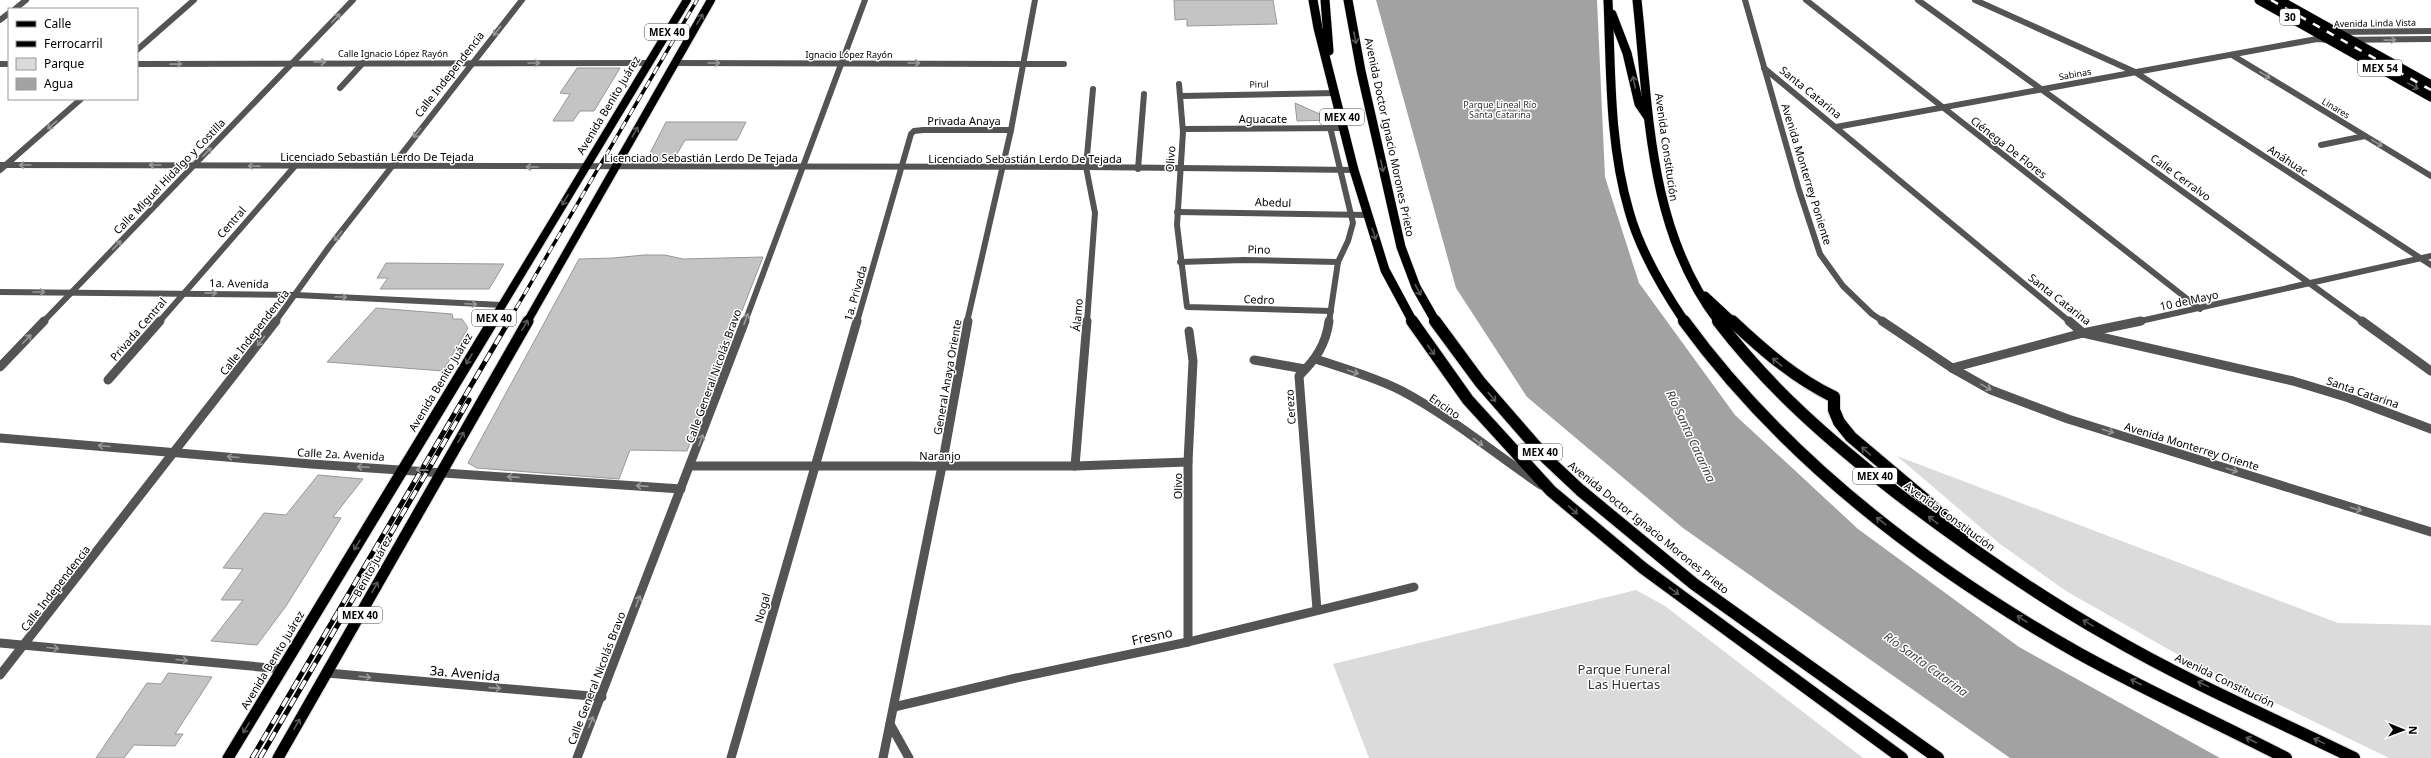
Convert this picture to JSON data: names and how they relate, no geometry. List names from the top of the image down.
{
  "streets": {
    "highway": [
      "30",
      "MEX 40",
      "MEX 54",
      "Avenida Doctor Ignacio Morones Prieto",
      "Avenida Constitución"
    ],
    "main road": ["Avenida Benito Juárez", "Benito Juárez"],
    "street": [
      "Avenida Linda Vista",
      "Calle Ignacio López Rayón",
      "Ignacio López Rayón",
      "Calle Independencia",
      "Sabinas",
      "Pirul",
      "Santa Catarina",
      "Linares",
      "Aguacate",
      "Privada Anaya",
      "Ciénega De Flores",
      "Licenciado Sebastián Lerdo De Tejada",
      "Olivo",
      "Anáhuac",
      "Avenida Monterrey Poniente",
      "Calle Miguel Hidalgo y Costilla",
      "Calle Cerralvo",
      "Abedul",
      "Central",
      "Pino",
      "1a. Avenida",
      "1a. Privada",
      "Cedro",
      "10 de Mayo",
      "Álamo",
      "Privada Central",
      "Calle General Nicolás Bravo",
      "General Anaya Oriente",
      "Encino",
      "Cerezo",
      "Avenida Monterrey Oriente",
      "Calle 2a. Avenida",
      "Naranjo",
      "Nogal",
      "Fresno",
      "3a. Avenida"
    ]
  },
  "crossings": [
    ["30", "Avenida Linda Vista"],
    ["30", "MEX 54"],
    ["30", "Sabinas"],
    ["Avenida Linda Vista", "MEX 54"],
    ["Avenida Linda Vista", "Sabinas"],
    ["MEX 40", "Ignacio López Rayón"],
    ["MEX 40", "Pirul"],
    ["MEX 40", "Aguacate"],
    ["MEX 40", "Licenciado Sebastián Lerdo De Tejada"],
    ["MEX 40", "Abedul"],
    ["MEX 40", "Encino"],
    ["MEX 40", "Calle 2a. Avenida"],
    ["MEX 40", "Benito Juárez"],
    ["Calle Ignacio López Rayón", "Calle Independencia"],
    ["Calle Ignacio López Rayón", "Avenida Benito Juárez"],
    ["Calle Ignacio López Rayón", "Calle Miguel Hidalgo y Costilla"],
    ["Ignacio López Rayón", "Calle General Nicolás Bravo"],
    ["Ignacio López Rayón", "General Anaya Oriente"],
    ["MEX 54", "Sabinas"],
    ["Calle Independencia", "Licenciado Sebastián Lerdo De Tejada"],
    ["Calle Independencia", "1a. Avenida"],
    ["Calle Independencia", "Calle 2a. Avenida"],
    ["Sabinas", "Santa Catarina"],
    ["Sabinas", "Linares"],
    ["Sabinas", "Ciénega De Flores"],
    ["Sabinas", "Anáhuac"],
    ["Sabinas", "Calle Cerralvo"],
    ["Pirul", "Olivo"],
    ["Santa Catarina", "Avenida Monterrey Poniente"],
    ["Santa Catarina", "10 de Mayo"],
    ["Avenida Benito Juárez", "Licenciado Sebastián Lerdo De Tejada"],
    ["Avenida Benito Juárez", "1a. Avenida"],
    ["Avenida Benito Juárez", "Calle 2a. Avenida"],
    ["Aguacate", "Olivo"],
    ["Aguacate", "Cerezo"],
    ["Privada Anaya", "1a. Privada"],
    ["Privada Anaya", "General Anaya Oriente"],
    ["Ciénega De Flores", "10 de Mayo"],
    ["Licenciado Sebastián Lerdo De Tejada", "Olivo"],
    ["Licenciado Sebastián Lerdo De Tejada", "Calle Miguel Hidalgo y Costilla"],
    ["Licenciado Sebastián Lerdo De Tejada", "Central"],
    ["Licenciado Sebastián Lerdo De Tejada", "1a. Privada"],
    ["Licenciado Sebastián Lerdo De Tejada", "Álamo"],
    ["Licenciado Sebastián Lerdo De Tejada", "Calle General Nicolás Bravo"],
    ["Licenciado Sebastián Lerdo De Tejada", "General Anaya Oriente"],
    ["Licenciado Sebastián Lerdo De Tejada", "Cerezo"],
    ["Olivo", "Abedul"],
    ["Olivo", "Pino"],
    ["Olivo", "Cedro"],
    ["Olivo", "Naranjo"],
    ["Olivo", "Fresno"],
    ["Anáhuac", "10 de Mayo"],
    ["Avenida Monterrey Poniente", "10 de Mayo"],
    ["Avenida Monterrey Poniente", "Avenida Monterrey Oriente"],
    ["Calle Miguel Hidalgo y Costilla", "1a. Avenida"],
    ["Calle Cerralvo", "10 de Mayo"],
    ["Abedul", "Cerezo"],
    ["Central", "1a. Avenida"],
    ["Central", "Privada Central"],
    ["Pino", "Cerezo"],
    ["1a. Avenida", "Privada Central"],
    ["1a. Privada", "Naranjo"],
    ["1a. Privada", "Nogal"],
    ["Cedro", "Cerezo"],
    ["10 de Mayo", "Avenida Monterrey Oriente"],
    ["Álamo", "Naranjo"],
    ["Calle General Nicolás Bravo", "Calle 2a. Avenida"],
    ["Calle General Nicolás Bravo", "Naranjo"],
    ["Calle General Nicolás Bravo", "3a. Avenida"],
    ["General Anaya Oriente", "Naranjo"],
    ["General Anaya Oriente", "Fresno"],
    ["Encino", "Cerezo"],
    ["Cerezo", "Fresno"],
    ["Calle 2a. Avenida", "Benito Juárez"],
    ["Naranjo", "Nogal"],
    ["Benito Juárez", "3a. Avenida"]
  ],
  "one_way": [
    "Calle Ignacio López Rayón",
    "Ignacio López Rayón",
    "Calle Independencia",
    "Linares",
    "Licenciado Sebastián Lerdo De Tejada",
    "Calle Miguel Hidalgo y Costilla",
    "1a. Avenida",
    "Calle General Nicolás Bravo",
    "Encino",
    "Avenida Monterrey Oriente",
    "Calle 2a. Avenida",
    "Benito Juárez",
    "3a. Avenida"
  ],
  "water": ["Río Santa Catarina"],
  "parks": ["Parque Lineal Río Santa Catarina", "Parque Funeral Las Huertas"],
  "legend": [
    "Calle",
    "Ferrocarril",
    "Parque",
    "Agua"
  ],
  "north": "right"
}
